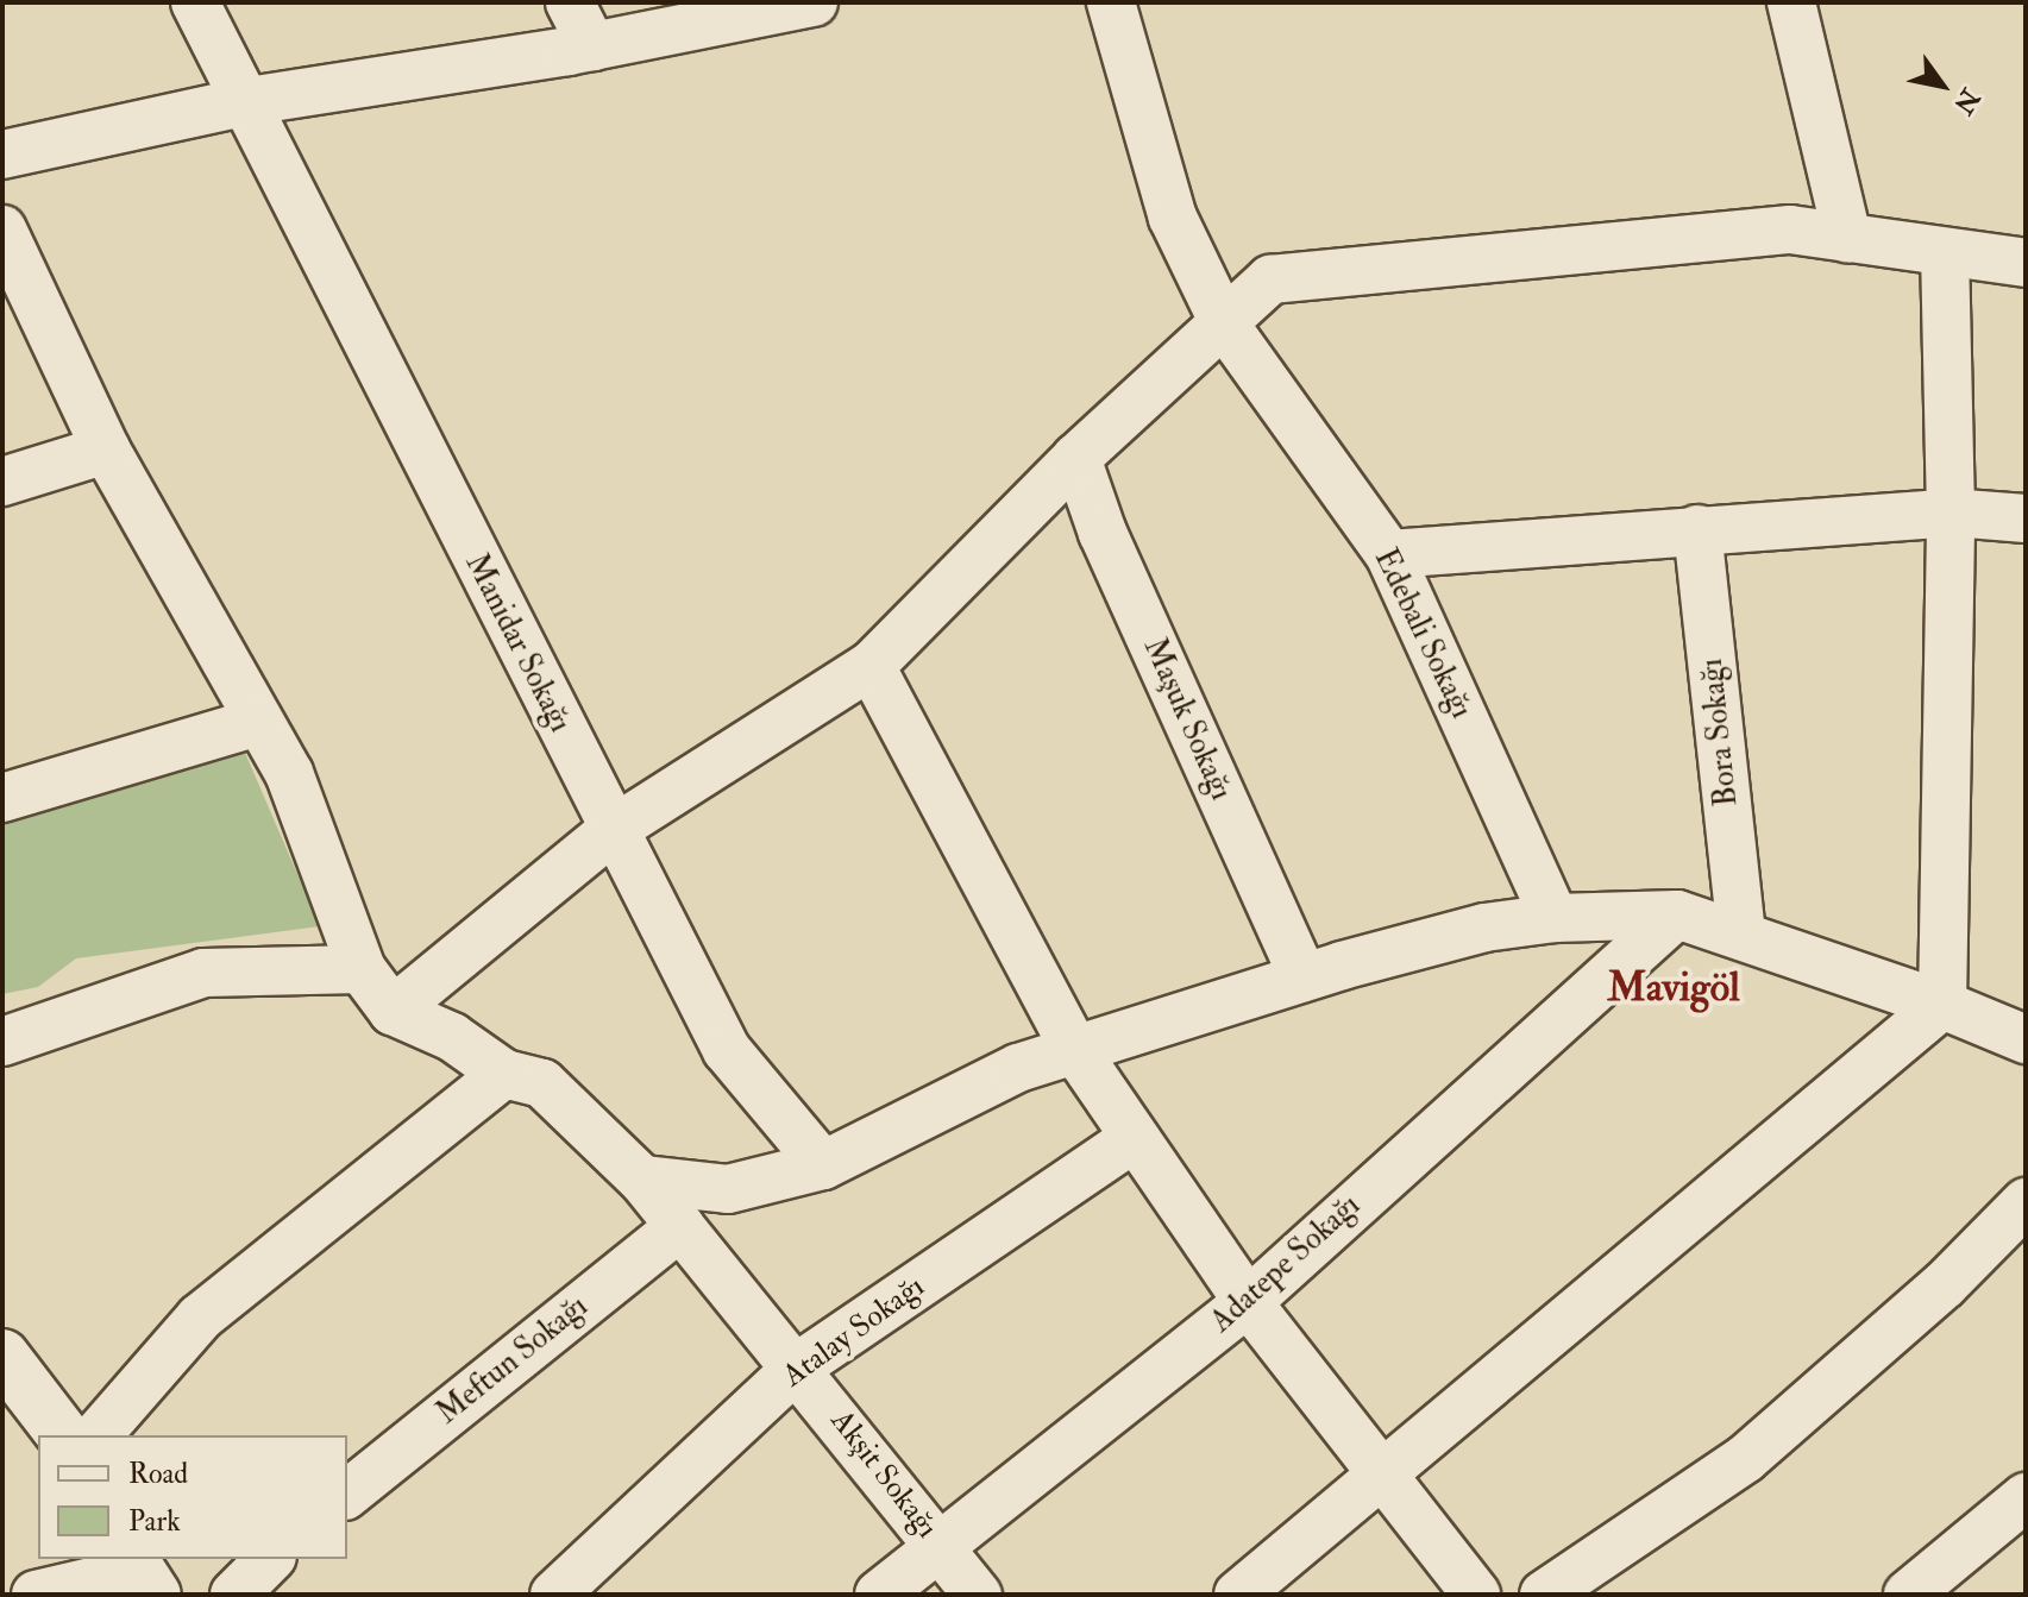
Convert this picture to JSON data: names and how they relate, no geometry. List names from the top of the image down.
{
  "streets": {
    "street": [
      "Edebali Sokağı",
      "Manidar Sokağı",
      "Maşuk Sokağı",
      "Bora Sokağı",
      "Adatepe Sokağı",
      "Atalay Sokağı",
      "Meftun Sokağı",
      "Akşit Sokağı"
    ]
  },
  "crossings": [
    ["Adatepe Sokağı", "Akşit Sokağı"],
    ["Atalay Sokağı", "Akşit Sokağı"],
    ["Meftun Sokağı", "Akşit Sokağı"]
  ],
  "districts": ["Mavigöl"],
  "legend": ["Road", "Park"],
  "north": "bottom right"
}
